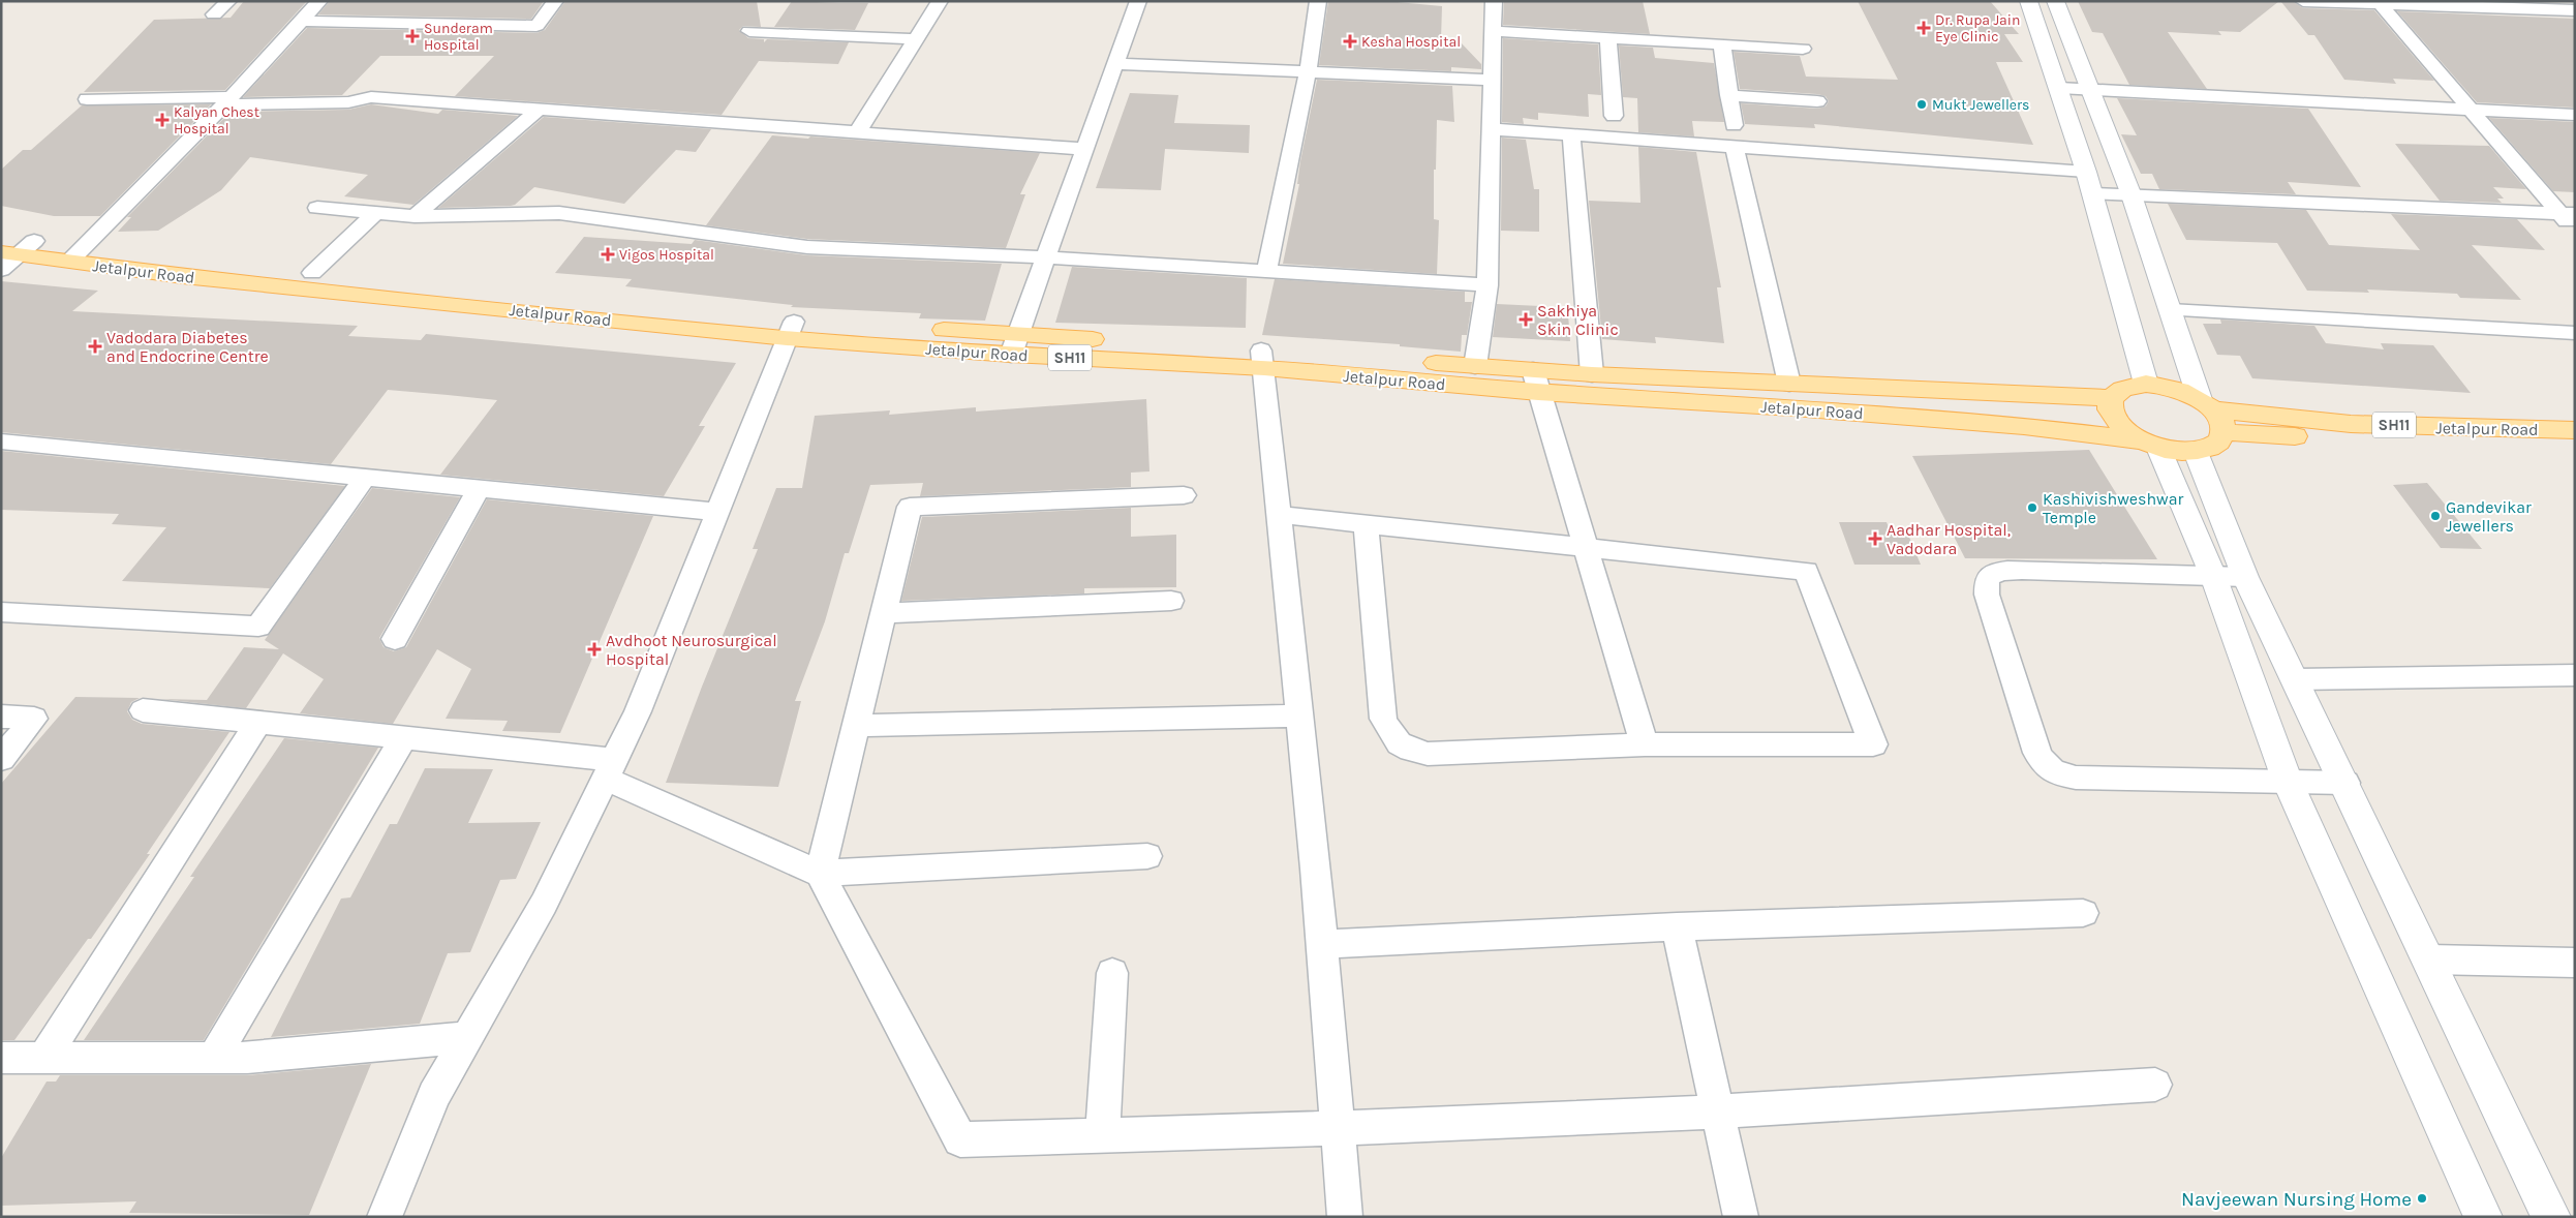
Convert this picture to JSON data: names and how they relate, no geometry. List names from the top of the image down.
{
  "streets": {
    "main road": ["Jetalpur Road", "SH11"]
  },
  "places": {
    "health": [
      "Dr. Rupa Jain Eye Clinic",
      "Sunderam Hospital",
      "Kesha Hospital",
      "Kalyan Chest Hospital",
      "Vigos Hospital",
      "Sakhiya Skin Clinic",
      "Vadodara Diabetes and Endocrine Centre",
      "Aadhar Hospital, Vadodara",
      "Avdhoot Neurosurgical Hospital"
    ],
    "other": [
      "Mukt Jewellers",
      "Kashivishweshwar Temple",
      "Gandevikar Jewellers",
      "Navjeewan Nursing Home"
    ]
  }
}
